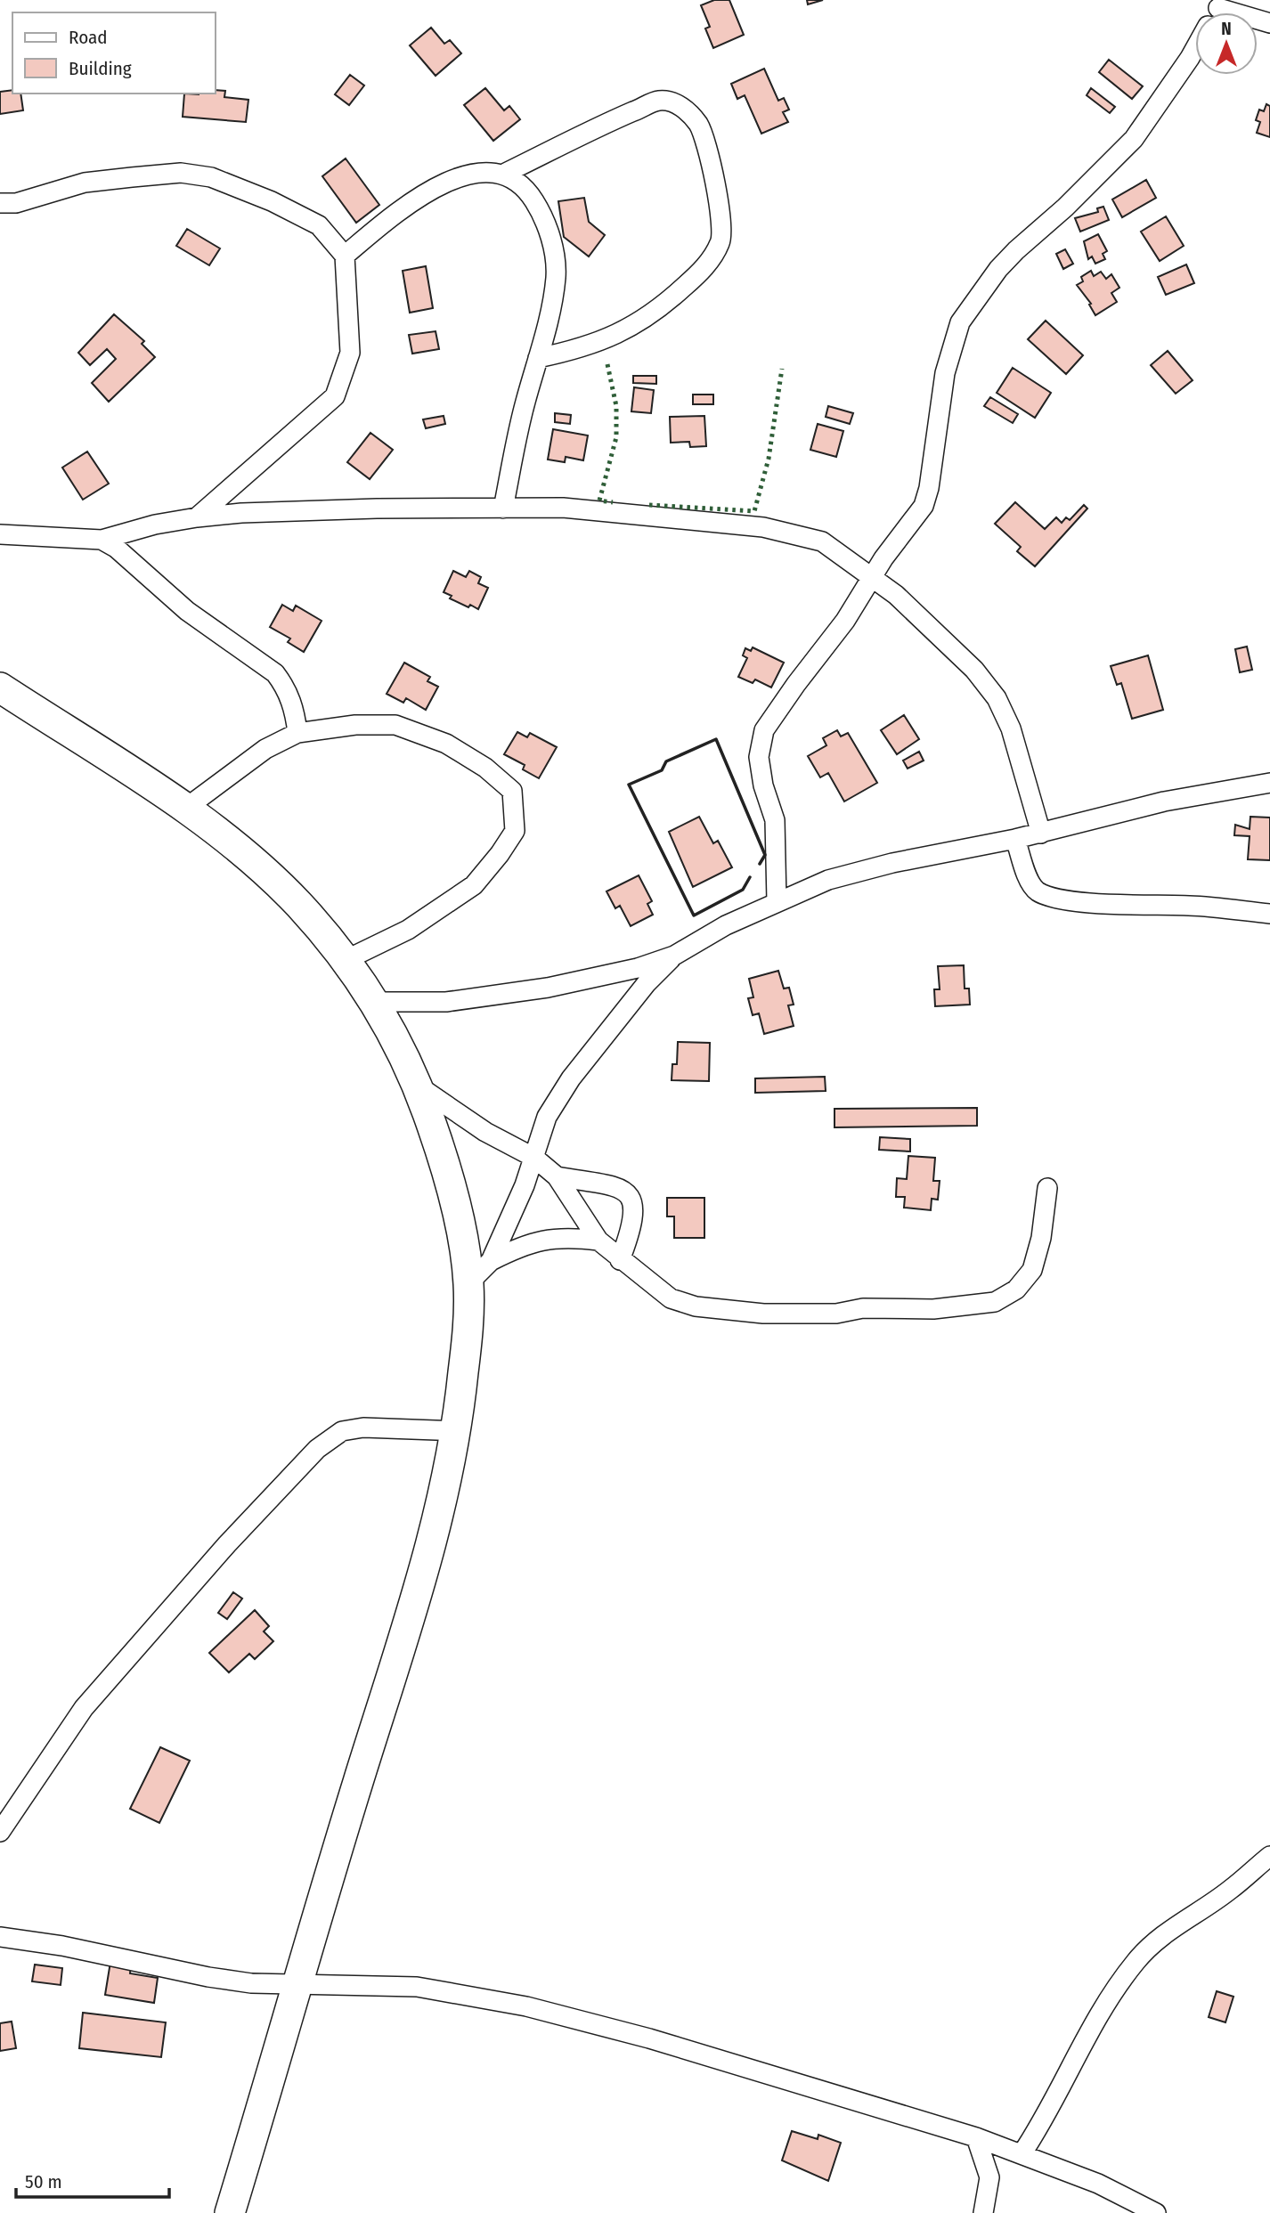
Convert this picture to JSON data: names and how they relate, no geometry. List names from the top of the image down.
{
  "legend": ["Road", "Building"],
  "scale_bar": "50 m",
  "north": "top"
}
